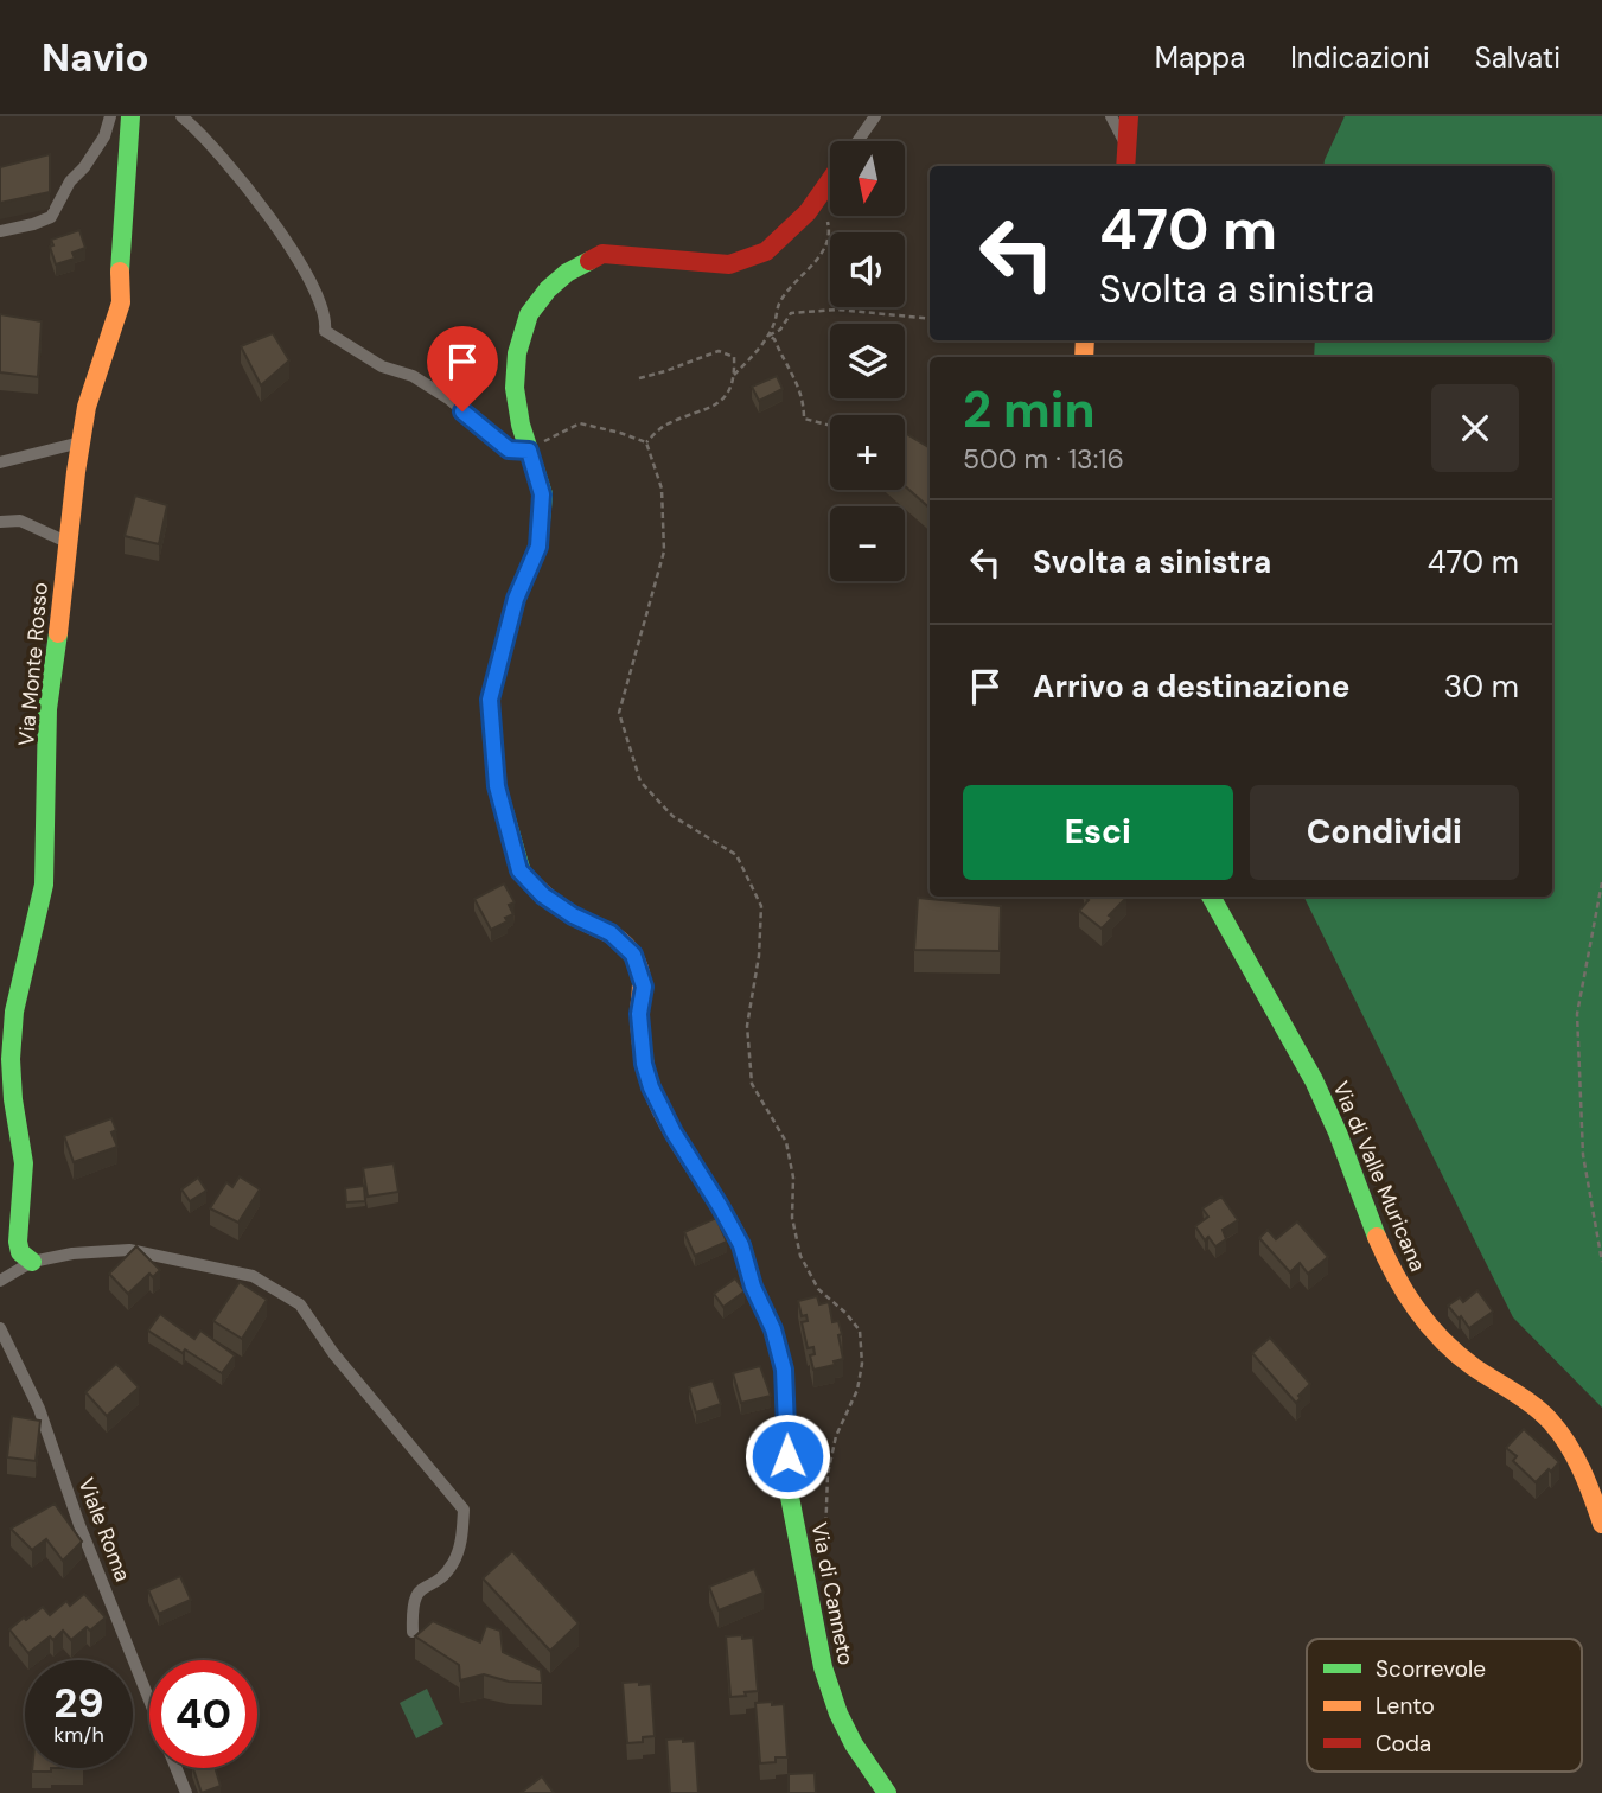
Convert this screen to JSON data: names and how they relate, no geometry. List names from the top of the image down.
{
  "streets": {
    "street": [
      "Via Monte Rosso",
      "Via di Valle Muricana",
      "Viale Roma",
      "Via di Canneto"
    ]
  },
  "legend": ["Scorrevole", "Lento", "Coda"],
  "north": "bottom",
  "page": {
    "header": "Navio",
    "nav": ["Mappa", "Indicazioni", "Salvati"],
    "map_buttons": ["+", "−"],
    "turn": ["470 m", "Svolta a sinistra"],
    "heading": ["2 min", "500 m · 13:16"],
    "list": [
      {
        "name": "Svolta a sinistra",
        "value": "470 m"
      },
      {
        "name": "Arrivo a destinazione",
        "value": "30 m"
      }
    ],
    "buttons": ["Esci", "Condividi"],
    "speed": "29 km/h",
    "limit": "40"
  }
}
